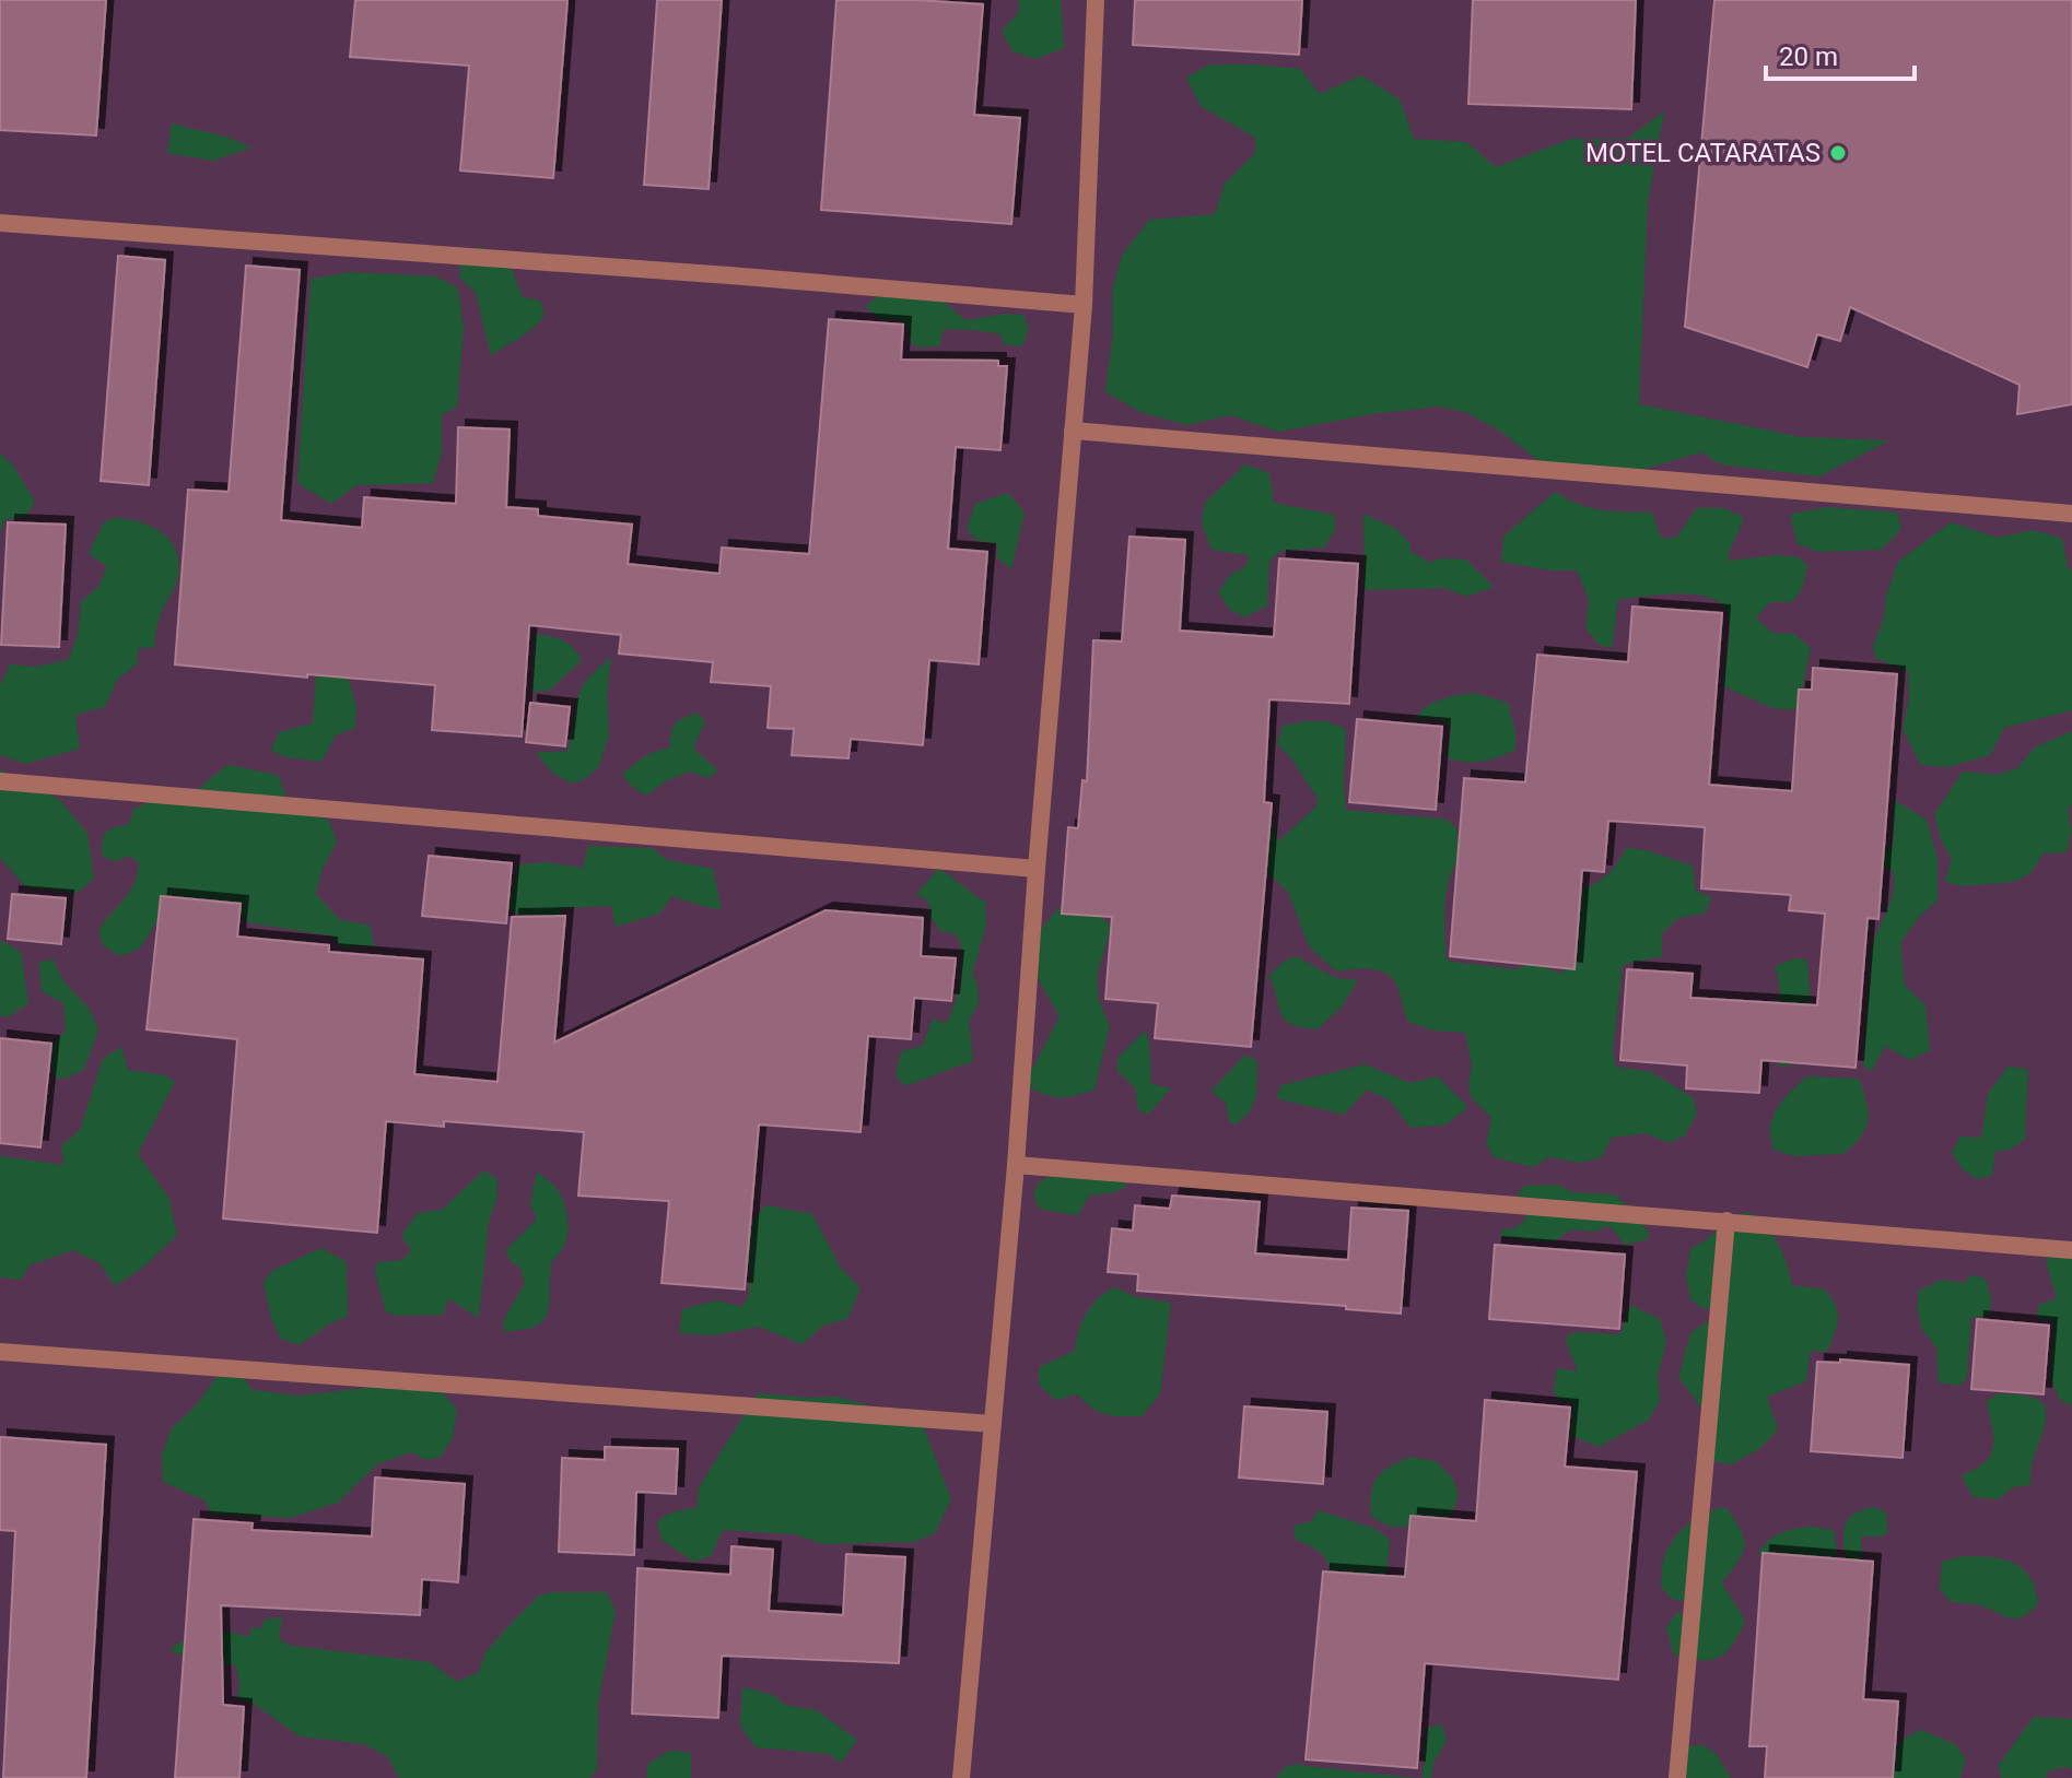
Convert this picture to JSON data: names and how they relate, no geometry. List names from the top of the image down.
{
  "places": ["MOTEL CATARATAS"],
  "scale_bar": "20 m"
}
